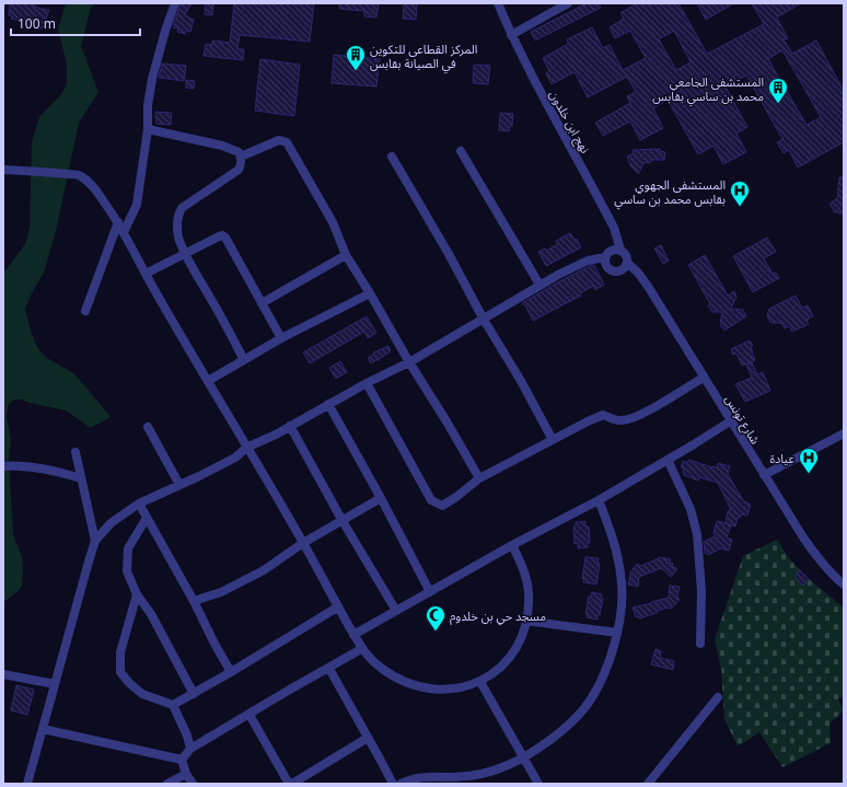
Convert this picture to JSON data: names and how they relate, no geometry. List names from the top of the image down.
{
  "streets": {
    "street": ["نهج ابن خلدون", "شارع تونس"]
  },
  "crossings": [
    ["نهج ابن خلدون", "شارع تونس"]
  ],
  "places": {
    "building": ["المركز القطاعى للتكوين في الصيانة بقابس", "المستشفى الجامعي محمد بن ساسي بقابس"],
    "hospital": ["المستشفى الجهوي بقابس محمد بن ساسي", "عيادة"],
    "mosque": ["مسجد حي بن خلدوم"]
  },
  "scale_bar": "100 m"
}
